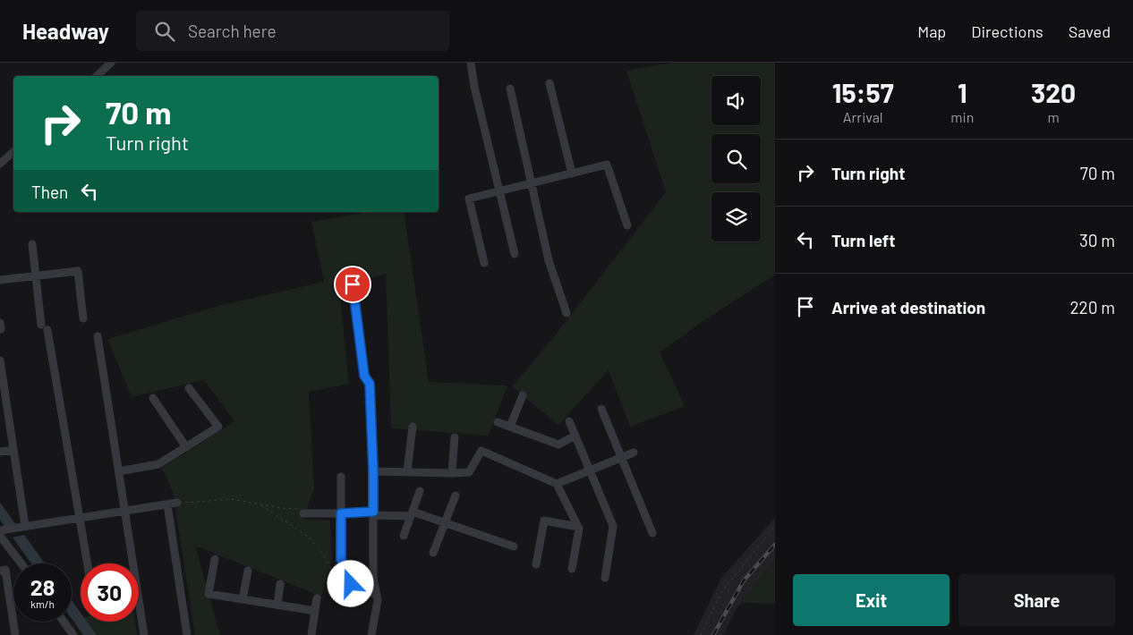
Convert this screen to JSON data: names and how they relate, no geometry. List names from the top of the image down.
{
  "page": {
    "header": "Headway",
    "search": "Search here",
    "nav": ["Map", "Directions", "Saved"],
    "eta": [
      "15:57",
      "Arrival",
      "1",
      "min",
      "320",
      "m"
    ],
    "turn": ["70 m", "Turn right"],
    "list": [
      {
        "name": "Turn right",
        "value": "70 m"
      },
      {
        "name": "Turn left",
        "value": "30 m"
      },
      {
        "name": "Arrive at destination",
        "value": "220 m"
      }
    ],
    "then": "Then",
    "speed": "28 km/h",
    "limit": "30",
    "buttons": ["Exit", "Share"]
  }
}
